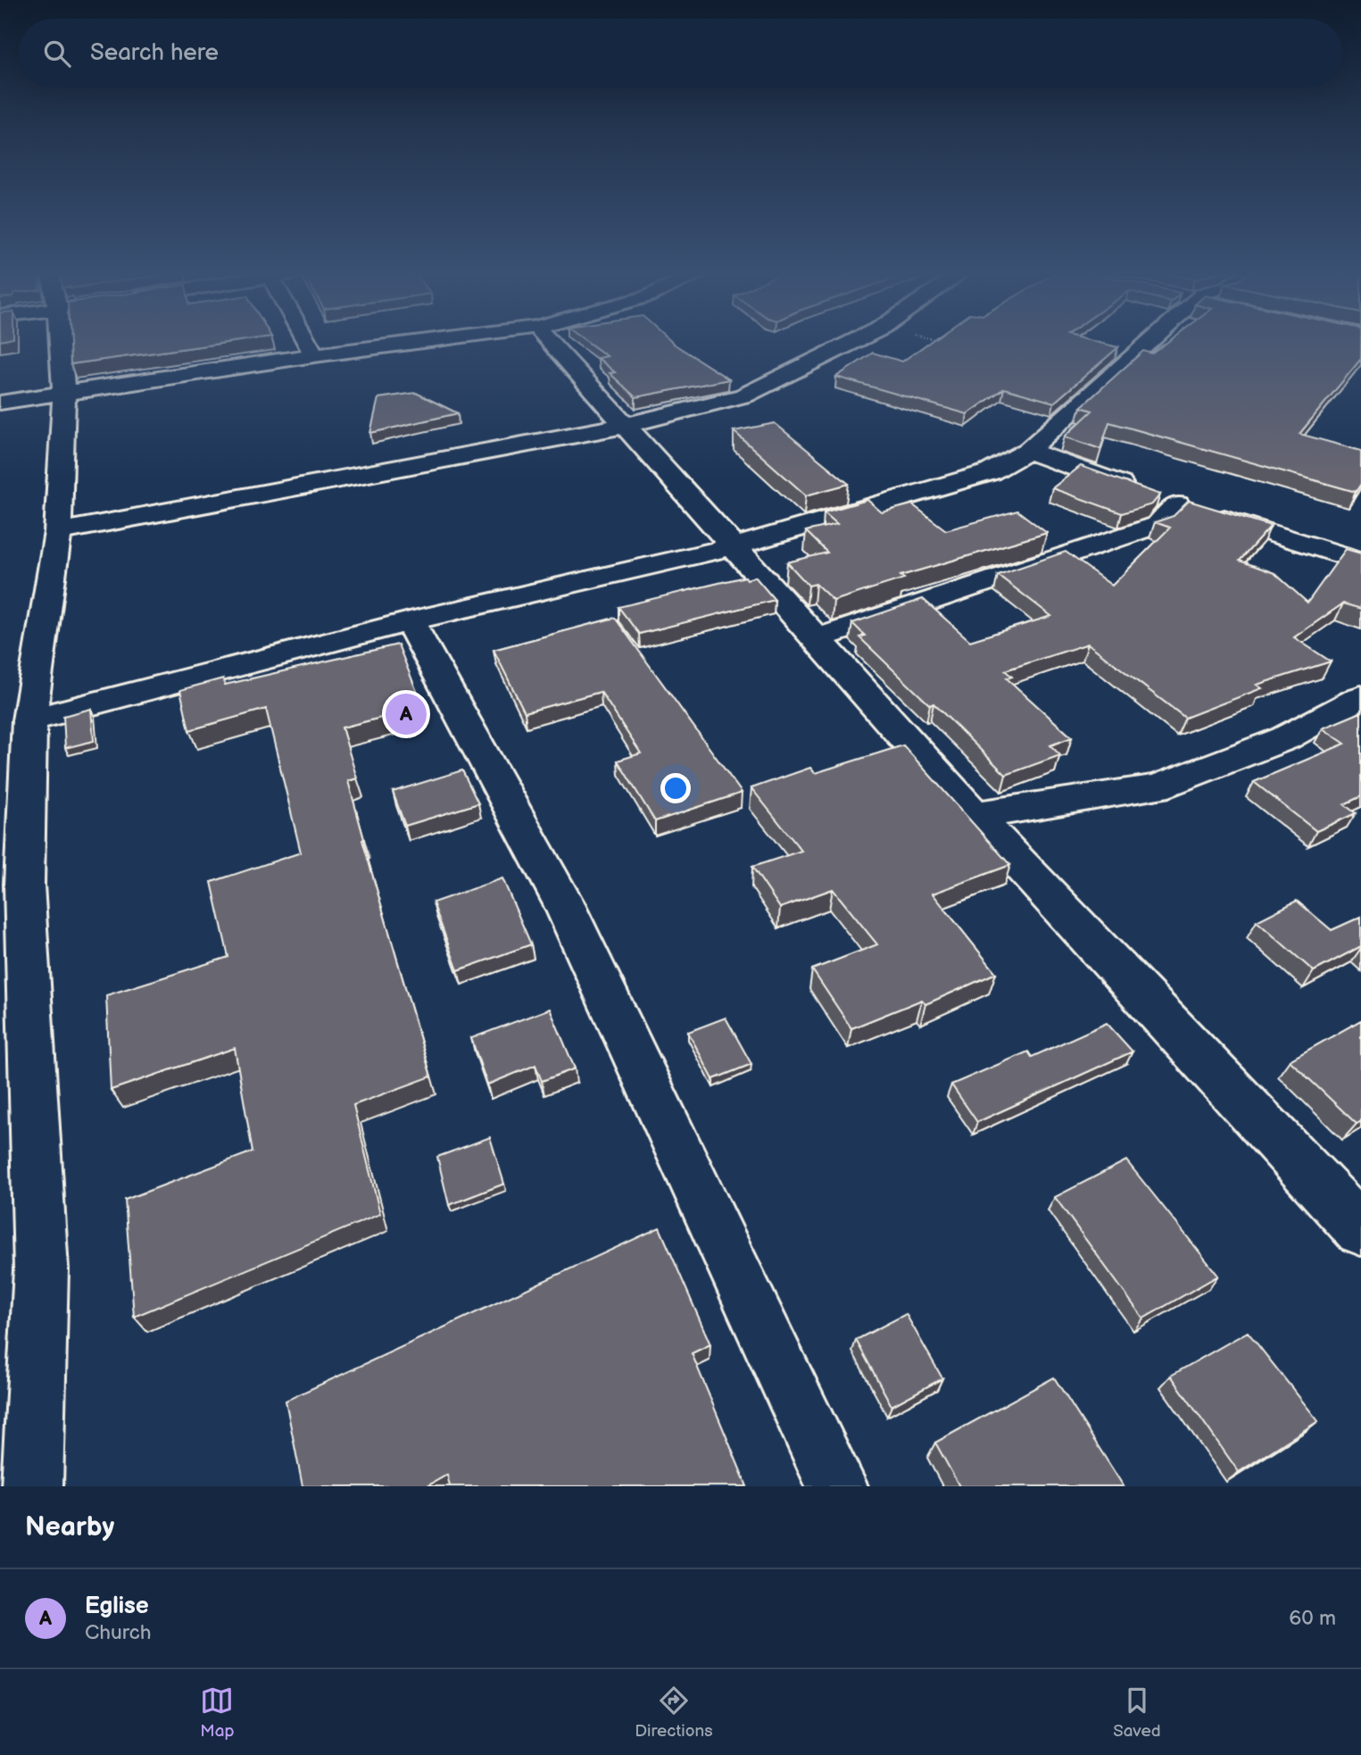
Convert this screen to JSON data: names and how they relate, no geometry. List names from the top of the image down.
{
  "page": {
    "search": "Search here",
    "pins": "A",
    "heading": "Nearby",
    "list": [
      {
        "mark": "A",
        "name": "Eglise",
        "note": "Church",
        "value": "60 m"
      }
    ],
    "nav": ["Map", "Directions", "Saved"]
  }
}
